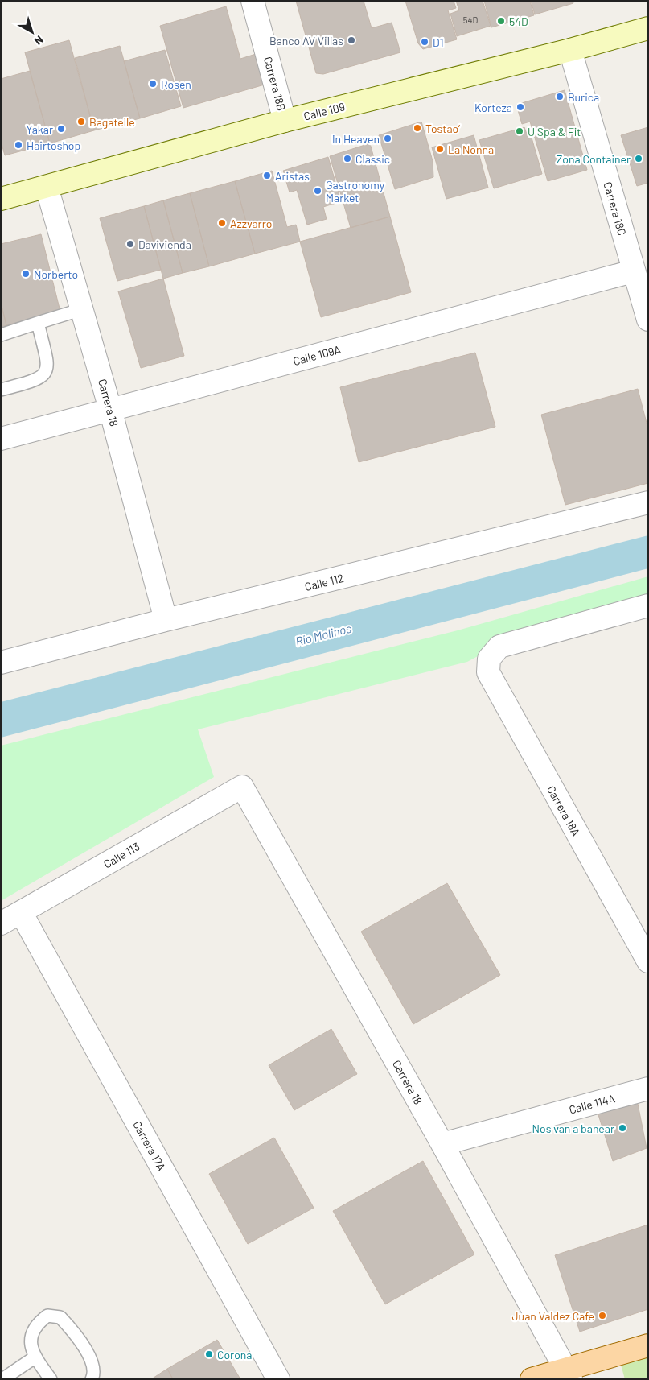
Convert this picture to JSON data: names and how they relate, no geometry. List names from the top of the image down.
{
  "streets": {
    "street": [
      "Carrera 18B",
      "Calle 109",
      "Carrera 18C",
      "Calle 109A",
      "Carrera 18",
      "Calle 112",
      "Carrera 18A",
      "Calle 113",
      "Calle 114A",
      "Carrera 17A"
    ]
  },
  "crossings": [
    ["Carrera 18B", "Calle 109"],
    ["Calle 109", "Carrera 18C"],
    ["Calle 109", "Carrera 18"],
    ["Carrera 18C", "Calle 109A"],
    ["Calle 109A", "Carrera 18"],
    ["Carrera 18", "Calle 112"],
    ["Carrera 18", "Calle 113"],
    ["Carrera 18", "Calle 114A"],
    ["Calle 113", "Carrera 17A"]
  ],
  "water": ["Río Molinos"],
  "places": [
    "54D",
    "Banco AV Villas",
    "D1",
    "Rosen",
    "Burica",
    "Korteza",
    "Bagatelle",
    "Tostao’",
    "Yakar",
    "U Spa & Fit",
    "In Heaven",
    "Hairtoshop",
    "La Nonna",
    "Classic",
    "Zona Container",
    "Aristas",
    "Gastronomy Market",
    "Azzvarro",
    "Davivienda",
    "Norberto",
    "Nos van a banear",
    "Juan Valdez Cafe",
    "Corona"
  ],
  "house_numbers": ["54D"],
  "north": "bottom right"
}
